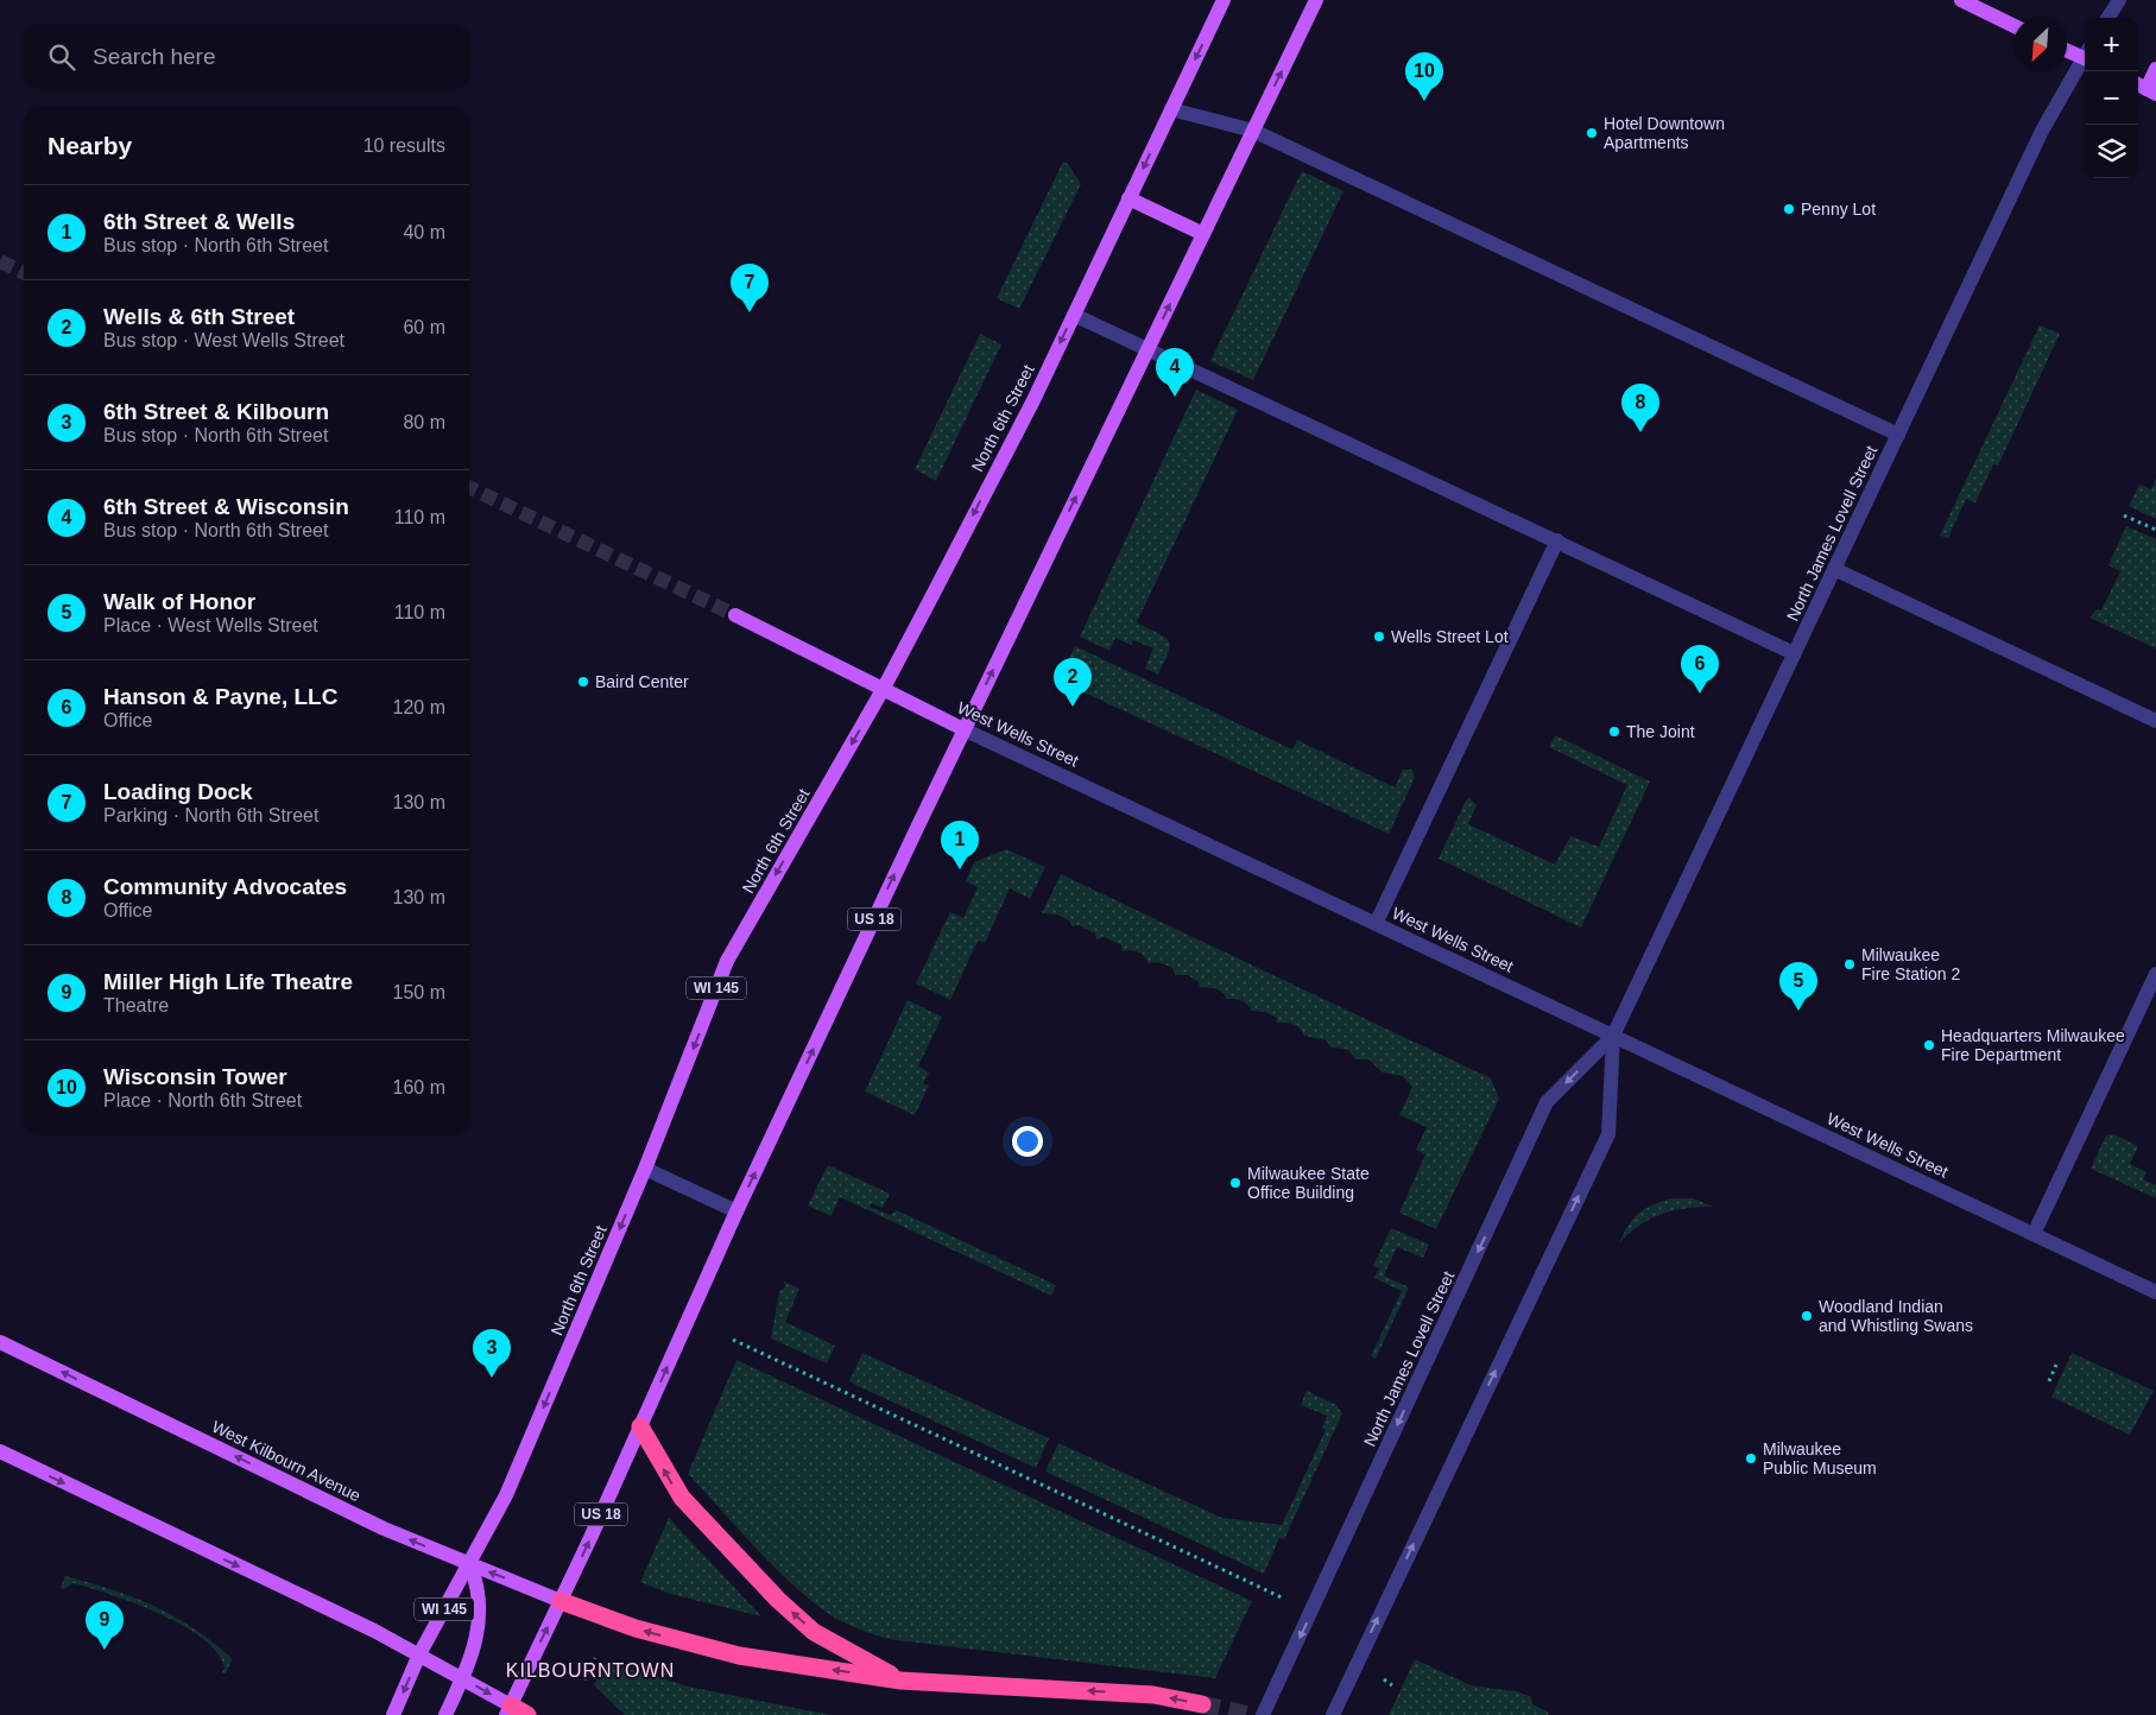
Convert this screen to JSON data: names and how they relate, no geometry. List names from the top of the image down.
{
  "streets": {
    "main road": [
      "North 6th Street",
      "West Wells Street",
      "US 18",
      "WI 145",
      "West Kilbourn Avenue"
    ],
    "street": ["North James Lovell Street"]
  },
  "crossings": [
    ["North 6th Street", "West Wells Street"],
    ["North 6th Street", "West Kilbourn Avenue"],
    ["North James Lovell Street", "West Wells Street"],
    ["West Wells Street", "US 18"],
    ["US 18", "West Kilbourn Avenue"]
  ],
  "districts": ["KILBOURNTOWN"],
  "places": [
    "Hotel Downtown Apartments",
    "Penny Lot",
    "Wells Street Lot",
    "Baird Center",
    "The Joint",
    "Milwaukee Fire Station 2",
    "Headquarters Milwaukee Fire Department",
    "Milwaukee State Office Building",
    "Woodland Indian and Whistling Swans",
    "Milwaukee Public Museum"
  ],
  "north": "bottom left",
  "page": {
    "map_buttons": ["+", "−"],
    "search": "Search here",
    "pins": [
      "10",
      "7",
      "4",
      "8",
      "6",
      "2",
      "1",
      "5",
      "3",
      "9"
    ],
    "heading": ["Nearby", "10 results"],
    "list": [
      {
        "mark": "1",
        "name": "6th Street & Wells",
        "note": "Bus stop · North 6th Street",
        "value": "40 m"
      },
      {
        "mark": "2",
        "name": "Wells & 6th Street",
        "note": "Bus stop · West Wells Street",
        "value": "60 m"
      },
      {
        "mark": "3",
        "name": "6th Street & Kilbourn",
        "note": "Bus stop · North 6th Street",
        "value": "80 m"
      },
      {
        "mark": "4",
        "name": "6th Street & Wisconsin",
        "note": "Bus stop · North 6th Street",
        "value": "110 m"
      },
      {
        "mark": "5",
        "name": "Walk of Honor",
        "note": "Place · West Wells Street",
        "value": "110 m"
      },
      {
        "mark": "6",
        "name": "Hanson & Payne, LLC",
        "note": "Office",
        "value": "120 m"
      },
      {
        "mark": "7",
        "name": "Loading Dock",
        "note": "Parking · North 6th Street",
        "value": "130 m"
      },
      {
        "mark": "8",
        "name": "Community Advocates",
        "note": "Office",
        "value": "130 m"
      },
      {
        "mark": "9",
        "name": "Miller High Life Theatre",
        "note": "Theatre",
        "value": "150 m"
      },
      {
        "mark": "10",
        "name": "Wisconsin Tower",
        "note": "Place · North 6th Street",
        "value": "160 m"
      }
    ]
  }
}
